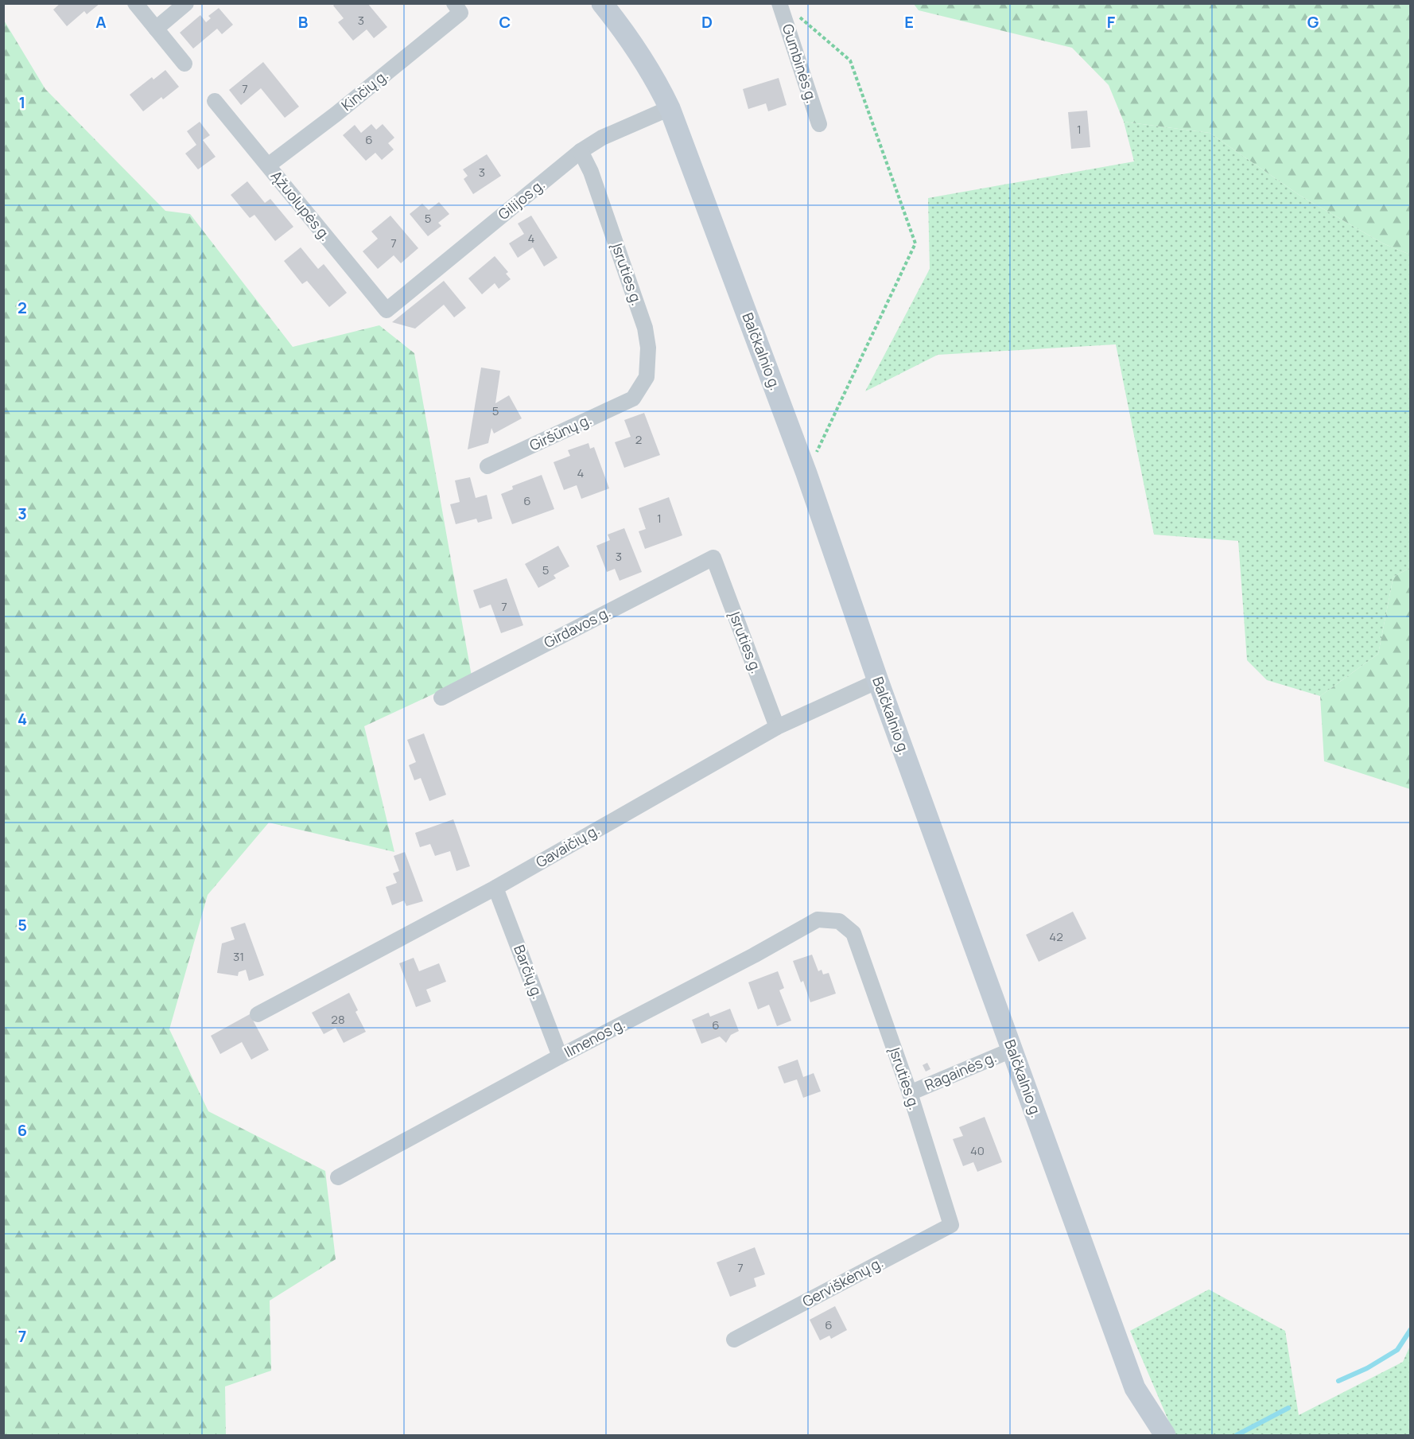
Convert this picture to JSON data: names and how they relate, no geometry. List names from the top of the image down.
{
  "streets": {
    "street": [
      "Gumbinės g.",
      "Kinčių g.",
      "Gilijos g.",
      "Ąžuolupės g.",
      "Įsruties g.",
      "Balčkalnio g.",
      "Giršūnų g.",
      "Girdavos g.",
      "Gavaičių g.",
      "Barčių g.",
      "Ilmenos g.",
      "Ragainės g.",
      "Gerviškėnų g."
    ]
  },
  "crossings": [
    ["Kinčių g.", "Ąžuolupės g."],
    ["Gilijos g.", "Ąžuolupės g."],
    ["Gilijos g.", "Įsruties g."],
    ["Gilijos g.", "Balčkalnio g."],
    ["Įsruties g.", "Giršūnų g."],
    ["Įsruties g.", "Girdavos g."],
    ["Įsruties g.", "Gavaičių g."],
    ["Įsruties g.", "Ilmenos g."],
    ["Įsruties g.", "Ragainės g."],
    ["Įsruties g.", "Gerviškėnų g."],
    ["Balčkalnio g.", "Gavaičių g."],
    ["Balčkalnio g.", "Ragainės g."],
    ["Gavaičių g.", "Barčių g."],
    ["Barčių g.", "Ilmenos g."]
  ],
  "house_numbers": [
    "3",
    "7",
    "1",
    "6",
    "3",
    "5",
    "4",
    "7",
    "5",
    "2",
    "4",
    "6",
    "1",
    "3",
    "5",
    "7",
    "42",
    "31",
    "28",
    "6",
    "40",
    "7",
    "6"
  ],
  "grid": {
    "columns": [
      "A",
      "B",
      "C",
      "D",
      "E",
      "F",
      "G"
    ],
    "rows": [
      "1",
      "2",
      "3",
      "4",
      "5",
      "6",
      "7"
    ]
  }
}
